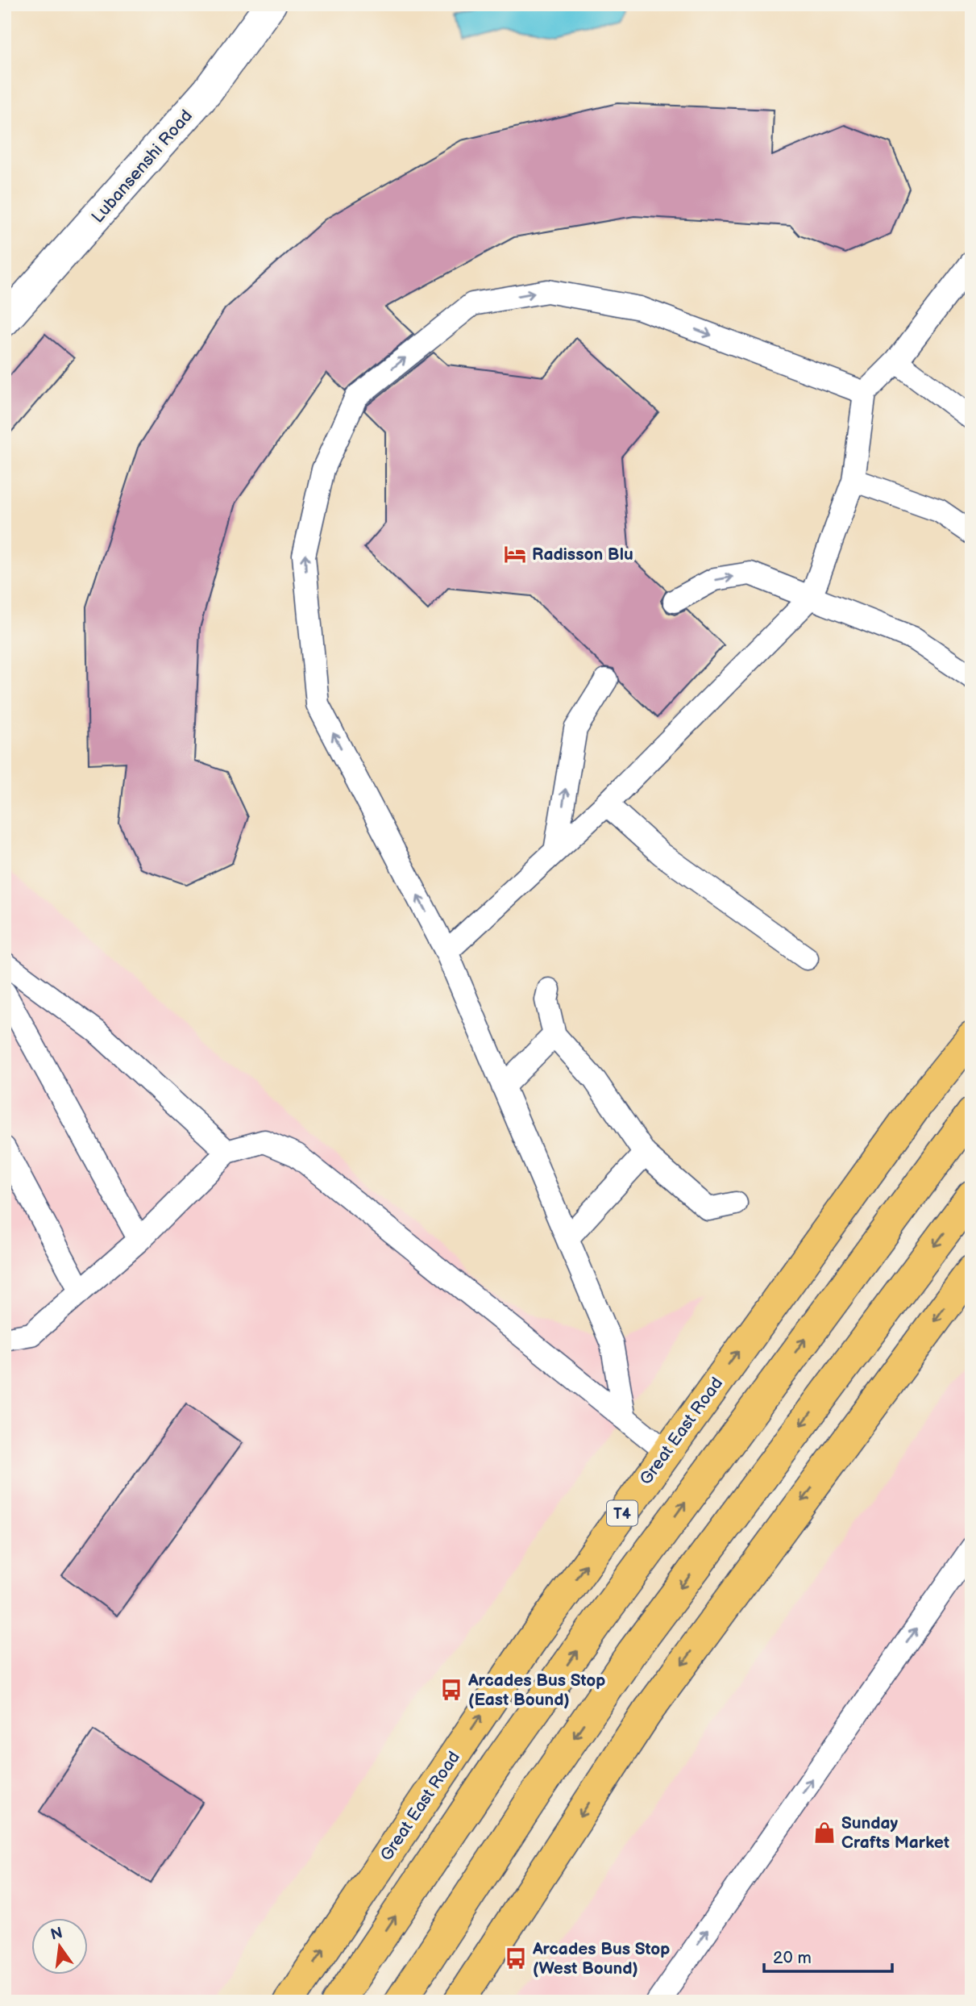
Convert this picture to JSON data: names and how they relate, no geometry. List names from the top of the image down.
{
  "streets": {
    "main road": ["Great East Road", "T4"],
    "street": ["Lubansenshi Road"]
  },
  "places": {
    "hotel": ["Radisson Blu"],
    "bus stop": ["Arcades Bus Stop (East Bound)", "Arcades Bus Stop (West Bound)"],
    "shop": ["Sunday Crafts Market"]
  },
  "scale_bar": "20 m",
  "north": "top"
}
